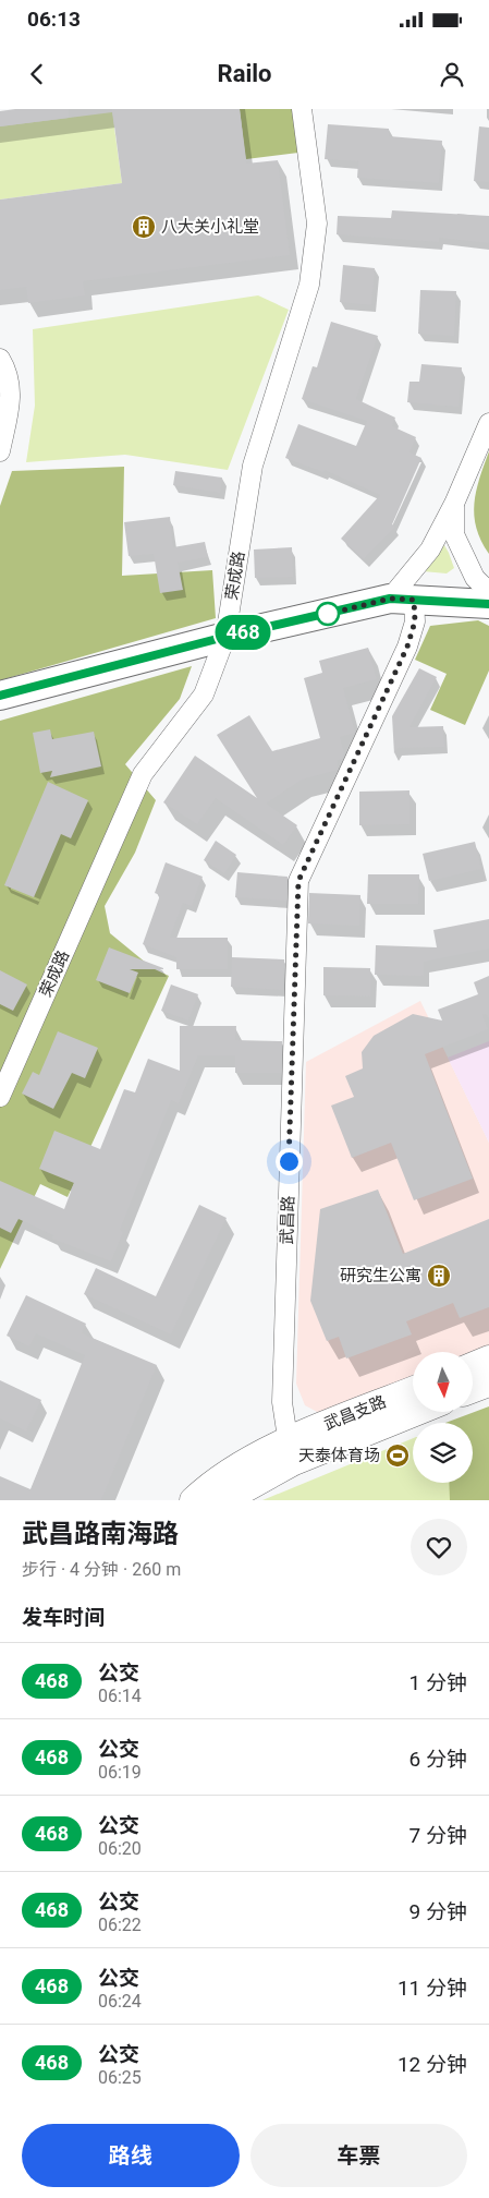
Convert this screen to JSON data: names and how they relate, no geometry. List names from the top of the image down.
{
  "streets": {
    "street": ["荣成路", "武昌路", "武昌支路"]
  },
  "crossings": [
    ["武昌路", "武昌支路"]
  ],
  "places": {
    "building": ["八大关小礼堂", "研究生公寓"],
    "sports": ["天泰体育场"]
  },
  "lines": ["bus line 468"],
  "north": "bottom",
  "page": {
    "status": "06:13",
    "header": "Railo",
    "on_map": "468",
    "heading": [
      ["武昌路南海路", "步行 · 4 分钟 · 260 m"],
      "发车时间"
    ],
    "list": [
      {
        "mark": "468",
        "name": "公交",
        "note": "06:14",
        "value": "1 分钟"
      },
      {
        "mark": "468",
        "name": "公交",
        "note": "06:19",
        "value": "6 分钟"
      },
      {
        "mark": "468",
        "name": "公交",
        "note": "06:20",
        "value": "7 分钟"
      },
      {
        "mark": "468",
        "name": "公交",
        "note": "06:22",
        "value": "9 分钟"
      },
      {
        "mark": "468",
        "name": "公交",
        "note": "06:24",
        "value": "11 分钟"
      },
      {
        "mark": "468",
        "name": "公交",
        "note": "06:25",
        "value": "12 分钟"
      }
    ],
    "buttons": ["路线", "车票"]
  }
}
